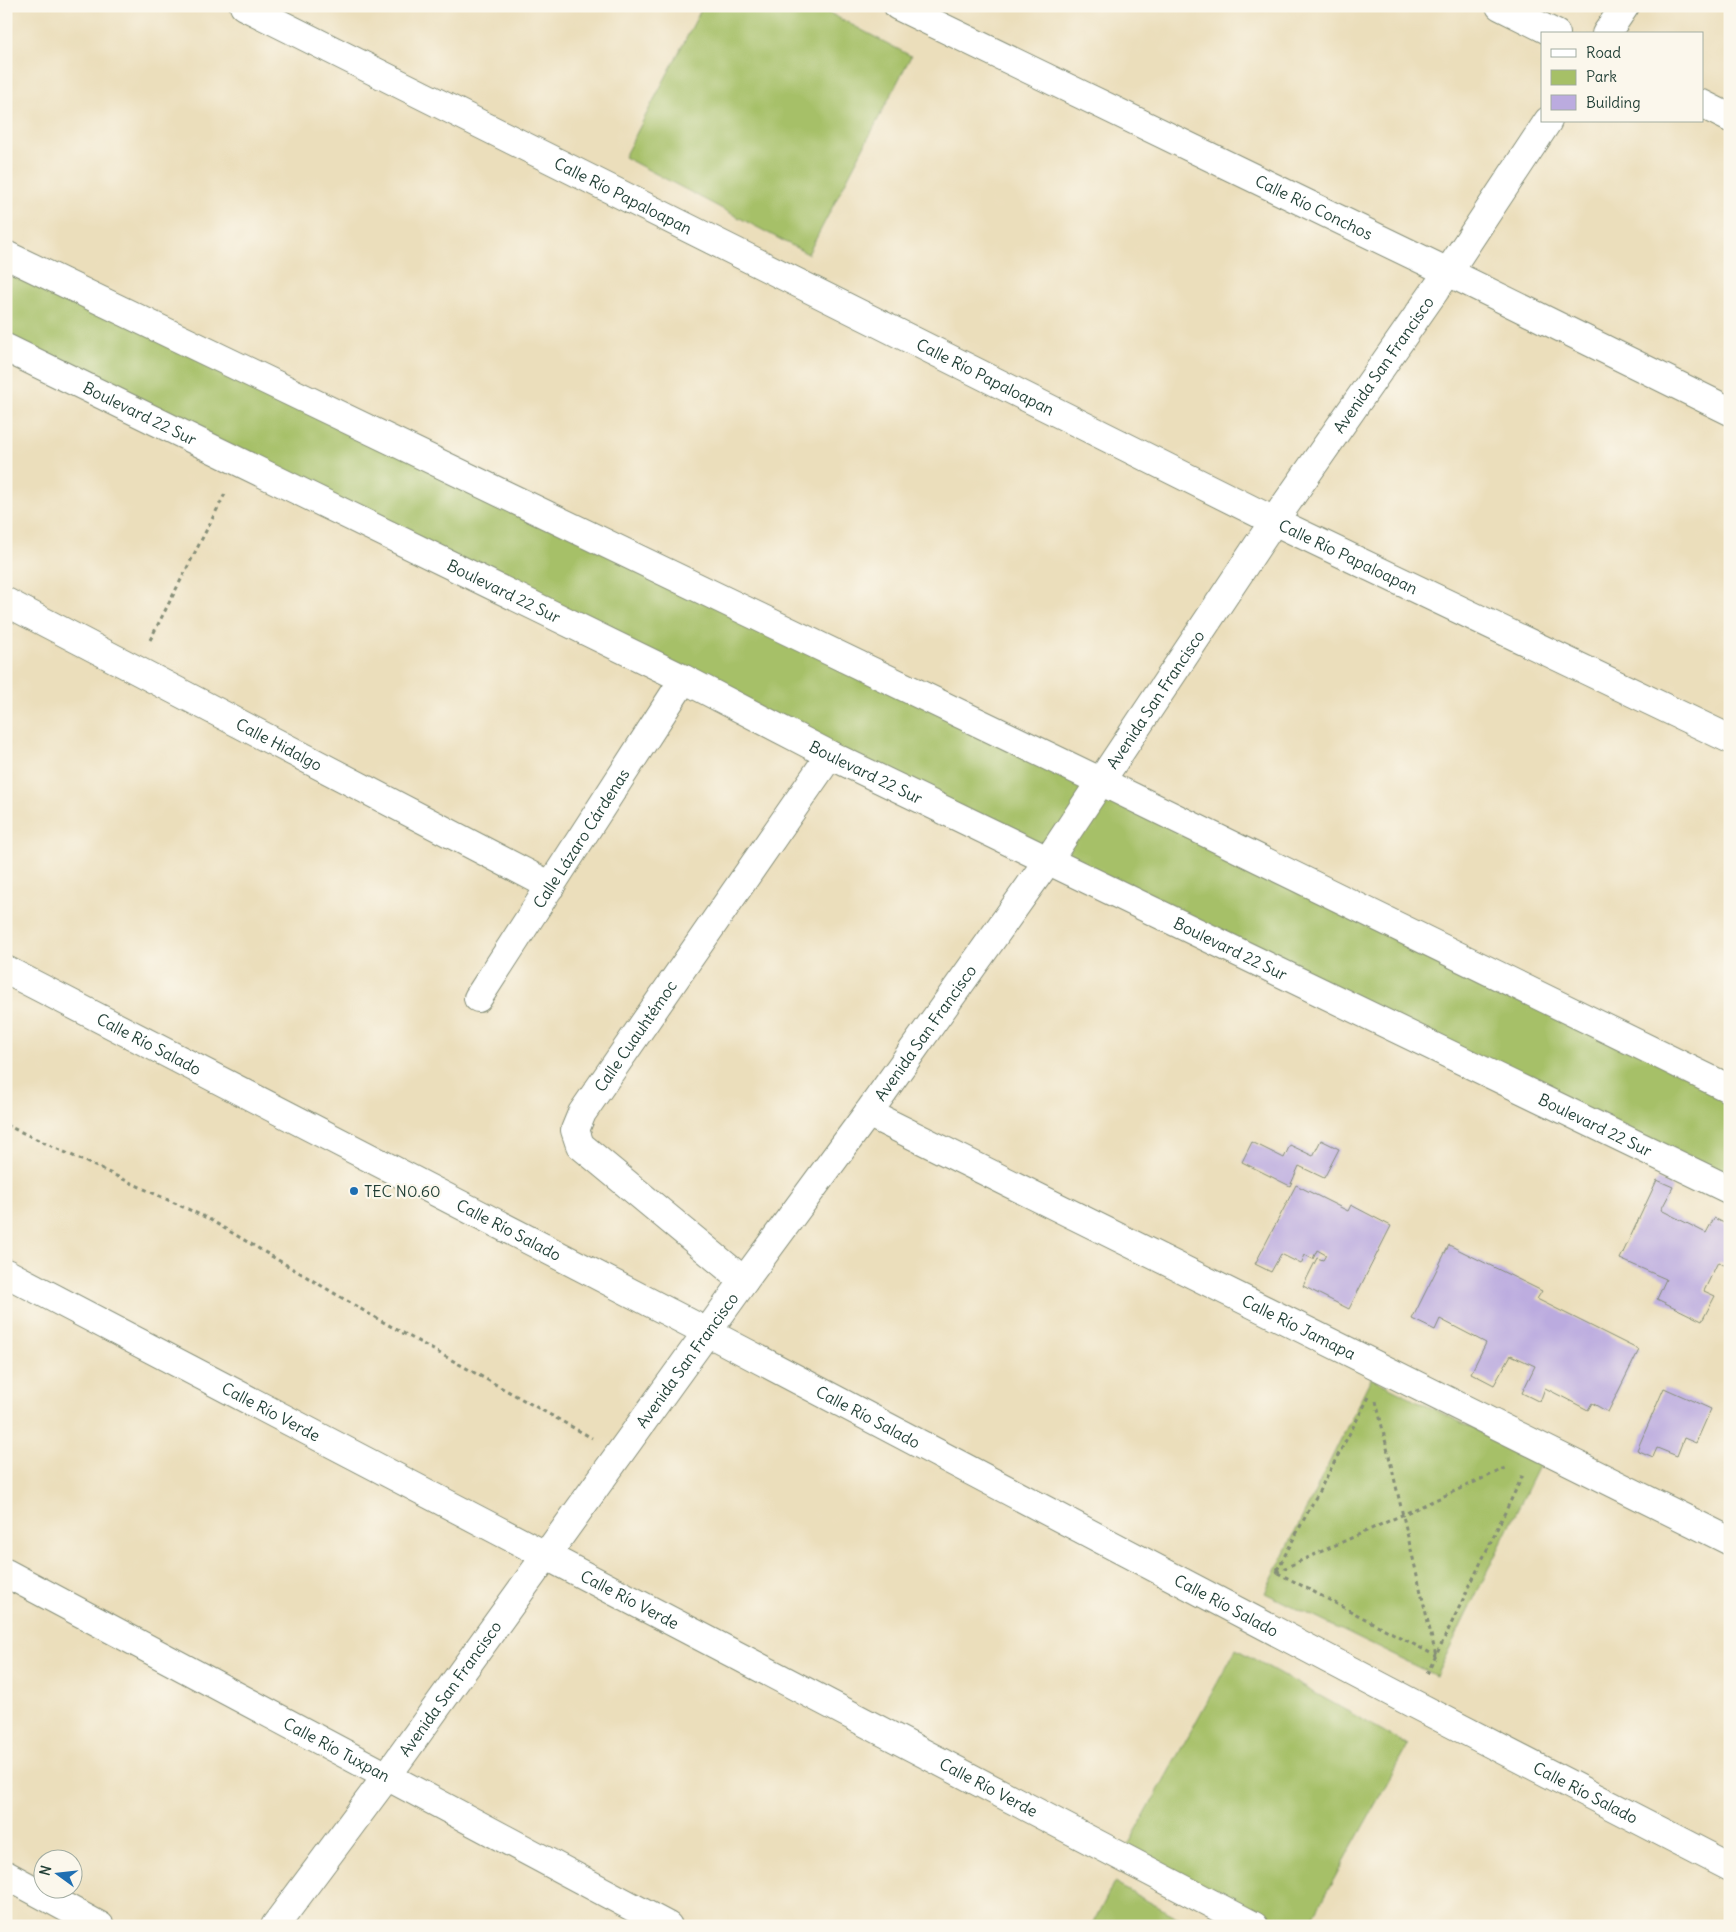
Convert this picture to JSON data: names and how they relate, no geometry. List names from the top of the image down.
{
  "streets": {
    "street": [
      "Calle Río Papaloapan",
      "Calle Río Conchos",
      "Avenida San Francisco",
      "Boulevard 22 Sur",
      "Calle Hidalgo",
      "Calle Lázaro Cárdenas",
      "Calle Cuauhtémoc",
      "Calle Río Salado",
      "Calle Río Jamapa",
      "Calle Río Verde",
      "Calle Río Tuxpan"
    ]
  },
  "crossings": [
    ["Calle Río Papaloapan", "Avenida San Francisco"],
    ["Calle Río Conchos", "Avenida San Francisco"],
    ["Avenida San Francisco", "Boulevard 22 Sur"],
    ["Avenida San Francisco", "Calle Cuauhtémoc"],
    ["Avenida San Francisco", "Calle Río Salado"],
    ["Avenida San Francisco", "Calle Río Jamapa"],
    ["Avenida San Francisco", "Calle Río Verde"],
    ["Avenida San Francisco", "Calle Río Tuxpan"],
    ["Boulevard 22 Sur", "Calle Lázaro Cárdenas"],
    ["Boulevard 22 Sur", "Calle Cuauhtémoc"],
    ["Calle Hidalgo", "Calle Lázaro Cárdenas"]
  ],
  "places": ["TEC N0.60"],
  "legend": ["Road", "Park", "Building"],
  "north": "left"
}
